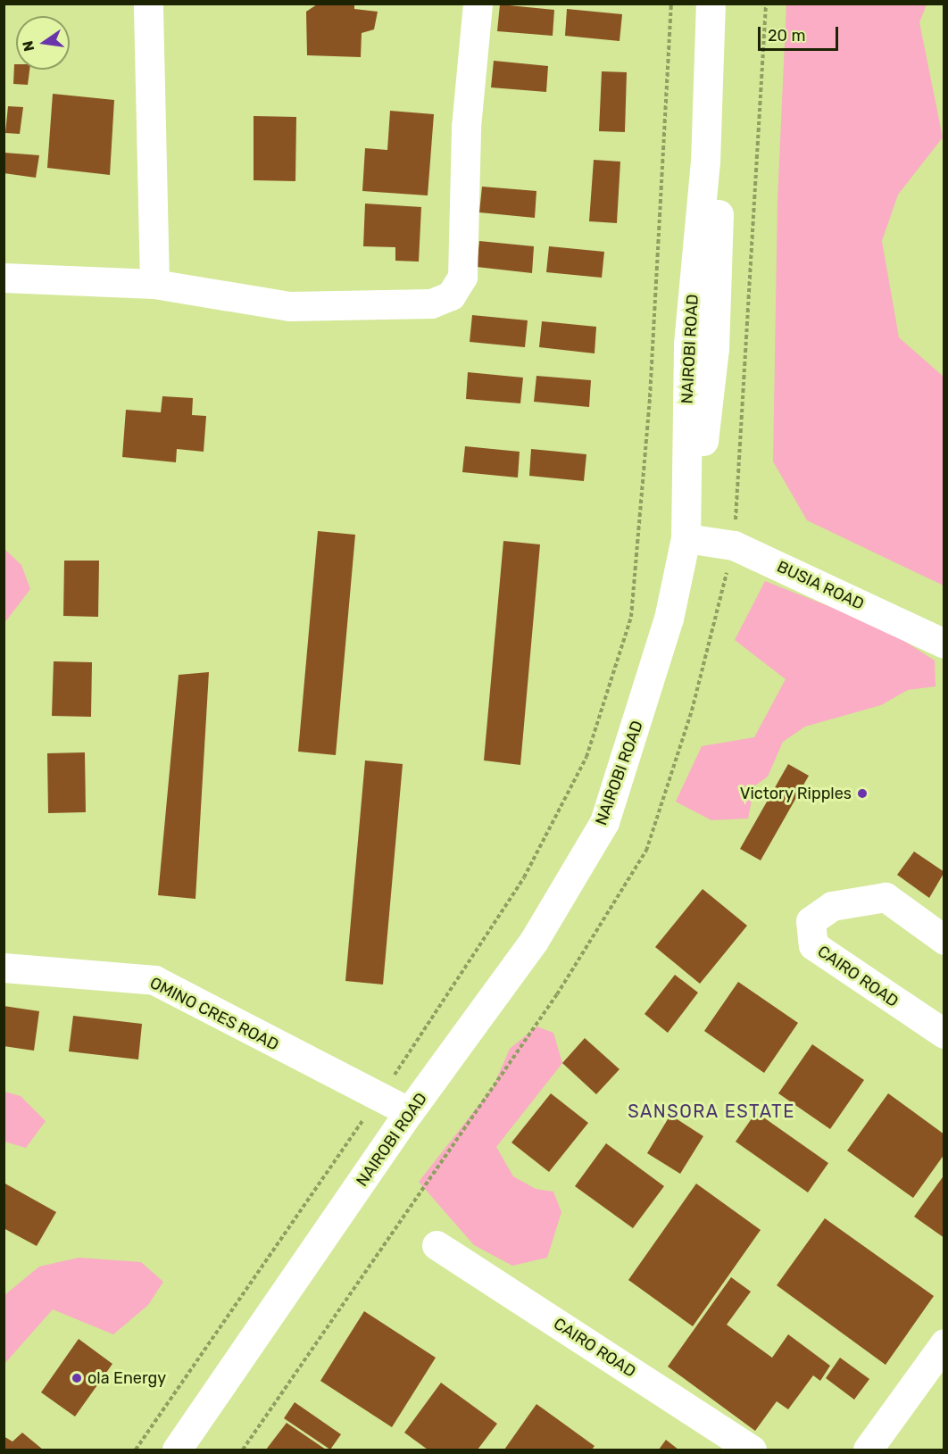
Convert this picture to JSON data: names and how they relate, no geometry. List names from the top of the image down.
{
  "streets": {
    "main road": [
      "NAIROBI ROAD",
      "BUSIA ROAD",
      "CAIRO ROAD",
      "OMINO CRES ROAD"
    ]
  },
  "crossings": [
    ["NAIROBI ROAD", "BUSIA ROAD"],
    ["NAIROBI ROAD", "OMINO CRES ROAD"]
  ],
  "districts": ["SANSORA ESTATE"],
  "places": ["Victory Ripples", "ola Energy"],
  "scale_bar": "20 m",
  "north": "left"
}
